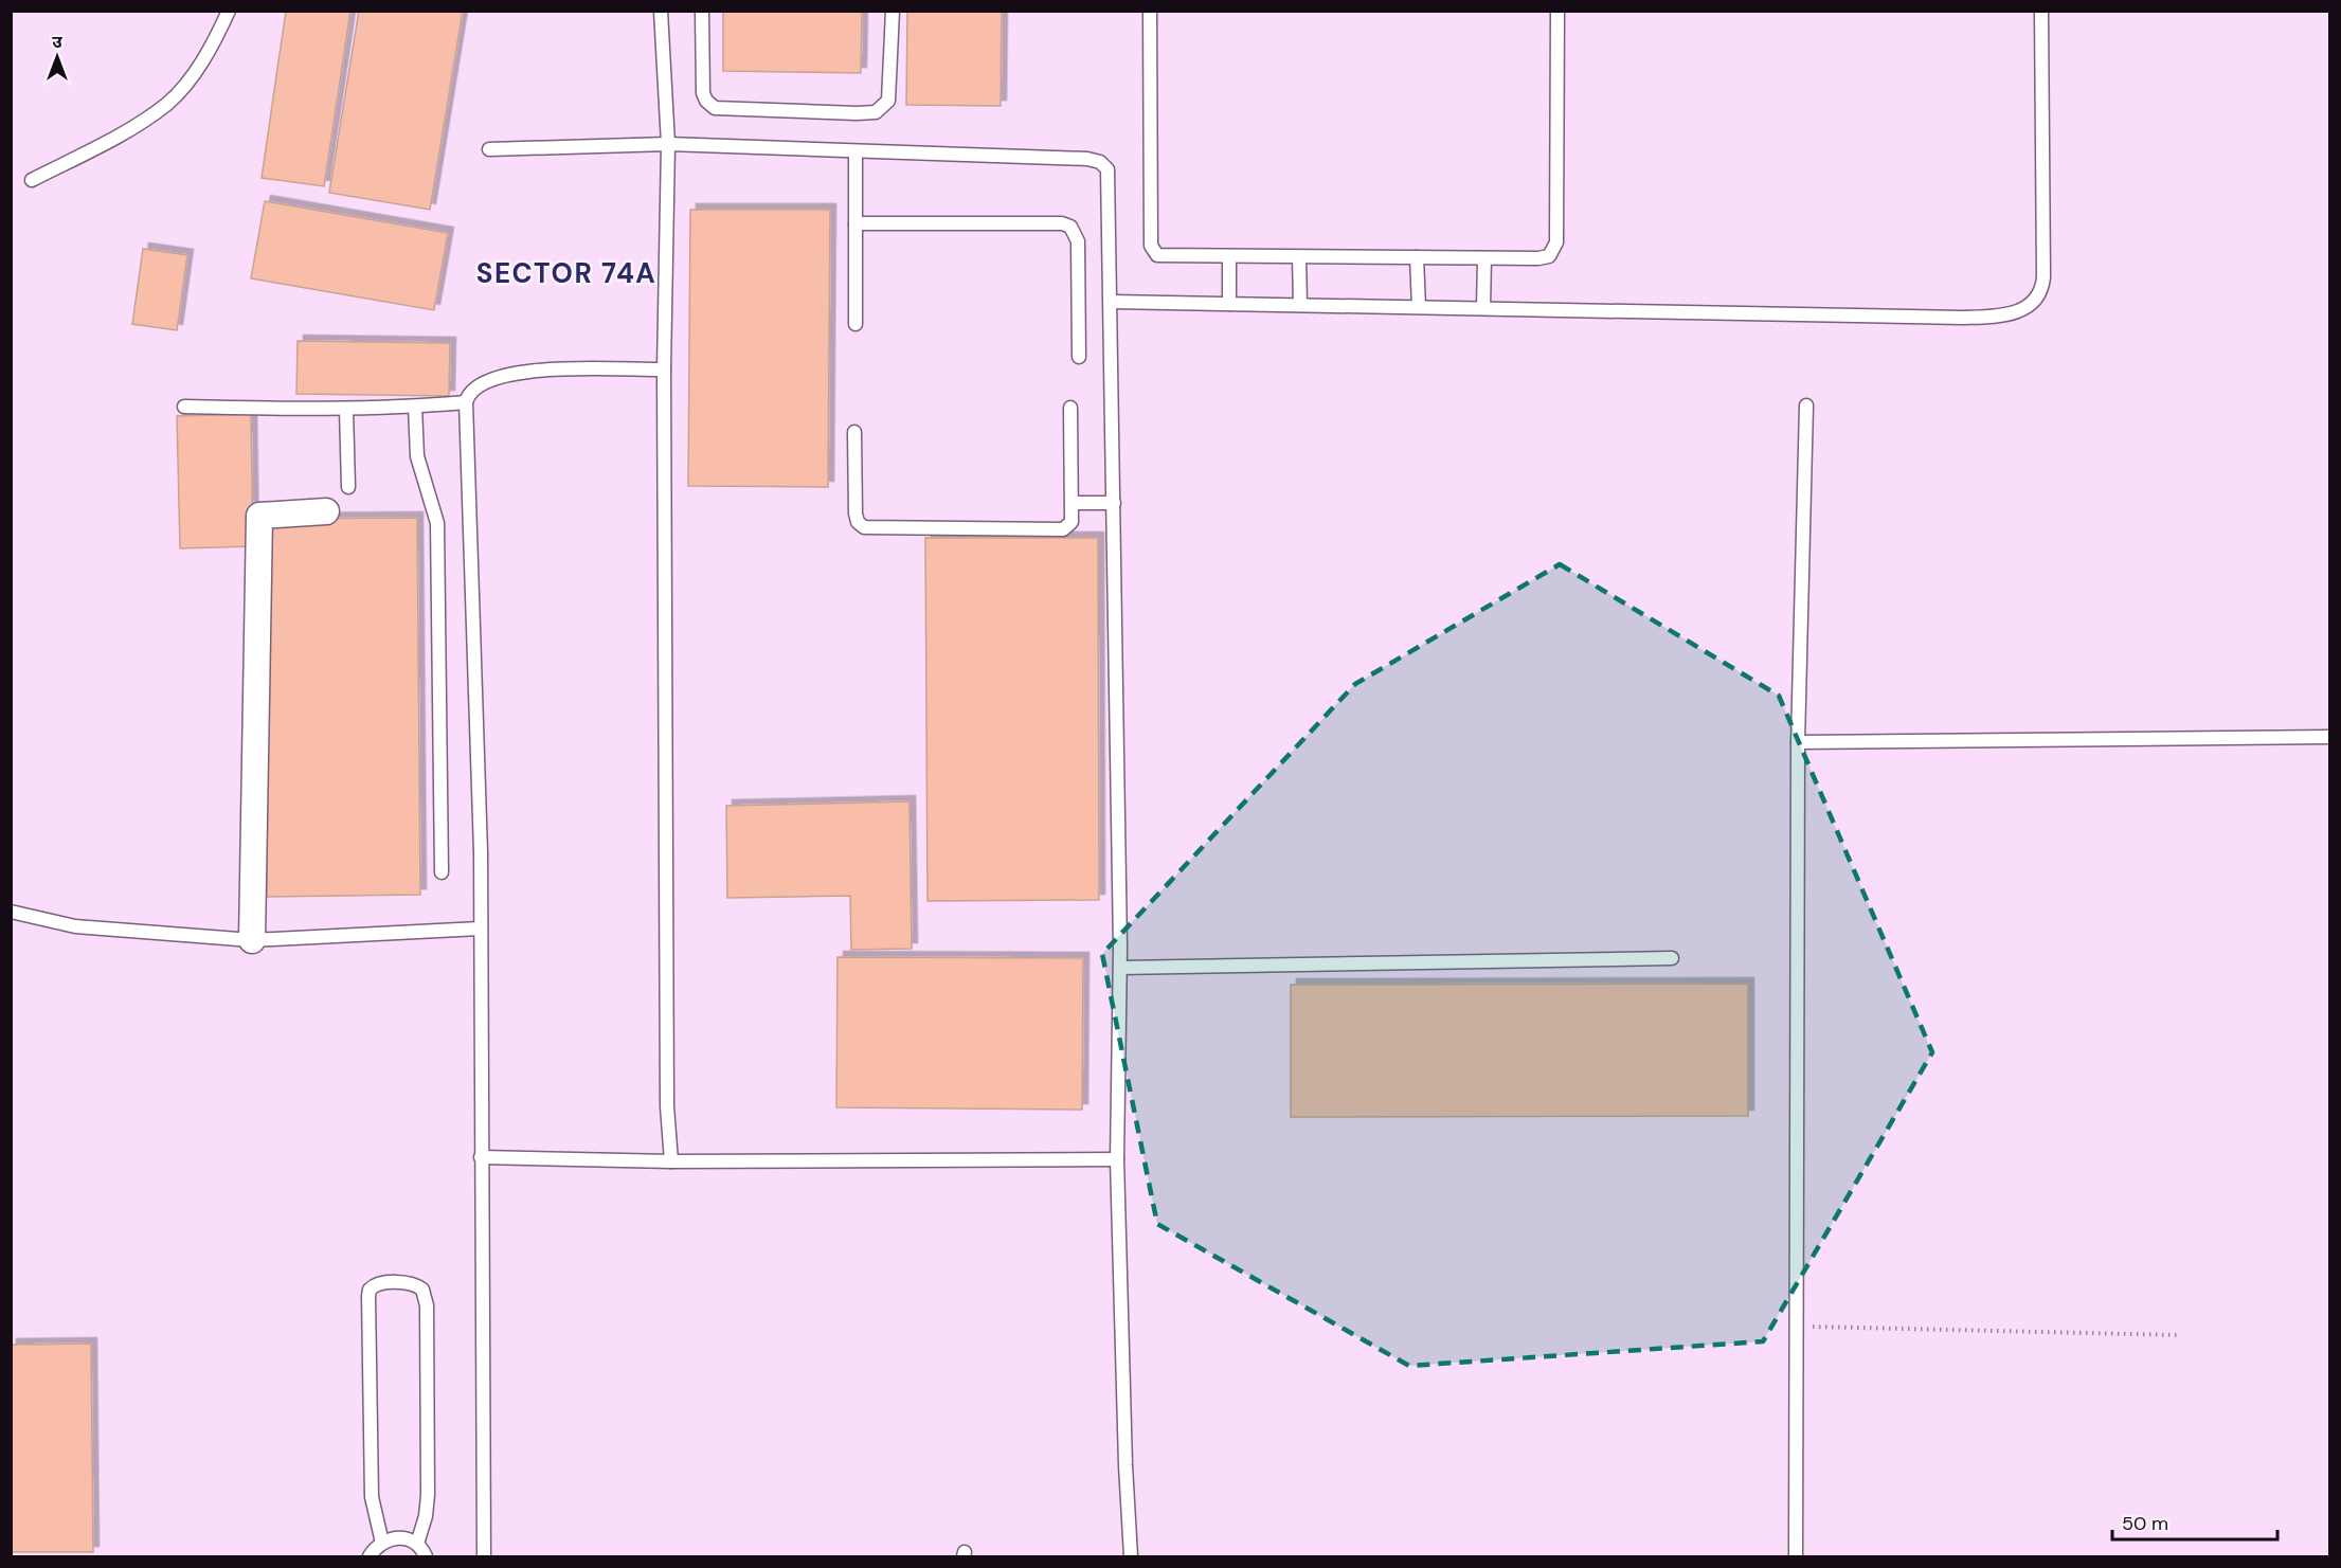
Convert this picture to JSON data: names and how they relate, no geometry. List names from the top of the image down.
{
  "districts": ["SECTOR 74A"],
  "scale_bar": "50 m",
  "north": "top"
}
